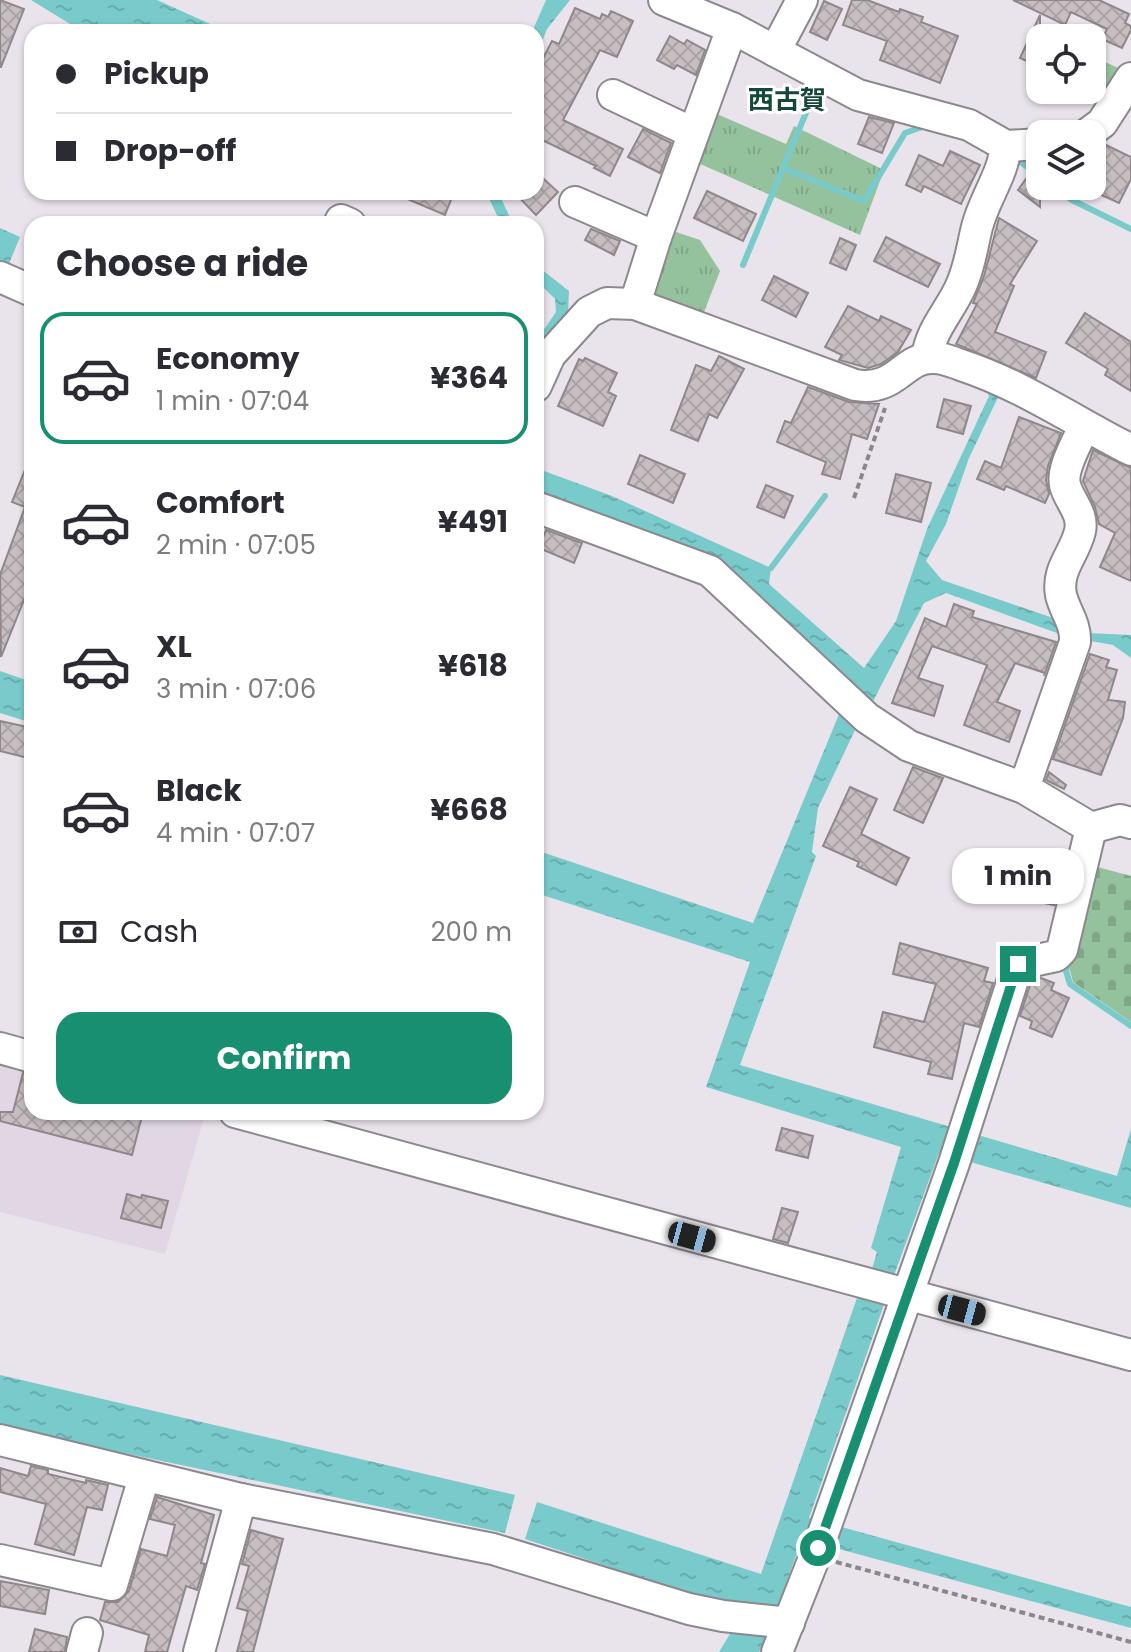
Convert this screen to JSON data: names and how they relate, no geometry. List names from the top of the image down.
{
  "districts": ["西古賀"],
  "page": {
    "banner": ["Pickup", "Drop-off"],
    "heading": "Choose a ride",
    "list": [
      {
        "name": "Economy",
        "note": "1 min · 07:04",
        "value": "¥364"
      },
      {
        "name": "Comfort",
        "note": "2 min · 07:05",
        "value": "¥491"
      },
      {
        "name": "XL",
        "note": "3 min · 07:06",
        "value": "¥618"
      },
      {
        "name": "Black",
        "note": "4 min · 07:07",
        "value": "¥668"
      }
    ],
    "bubble": "1 min",
    "pay": ["Cash", "200 m"],
    "buttons": "Confirm"
  }
}
